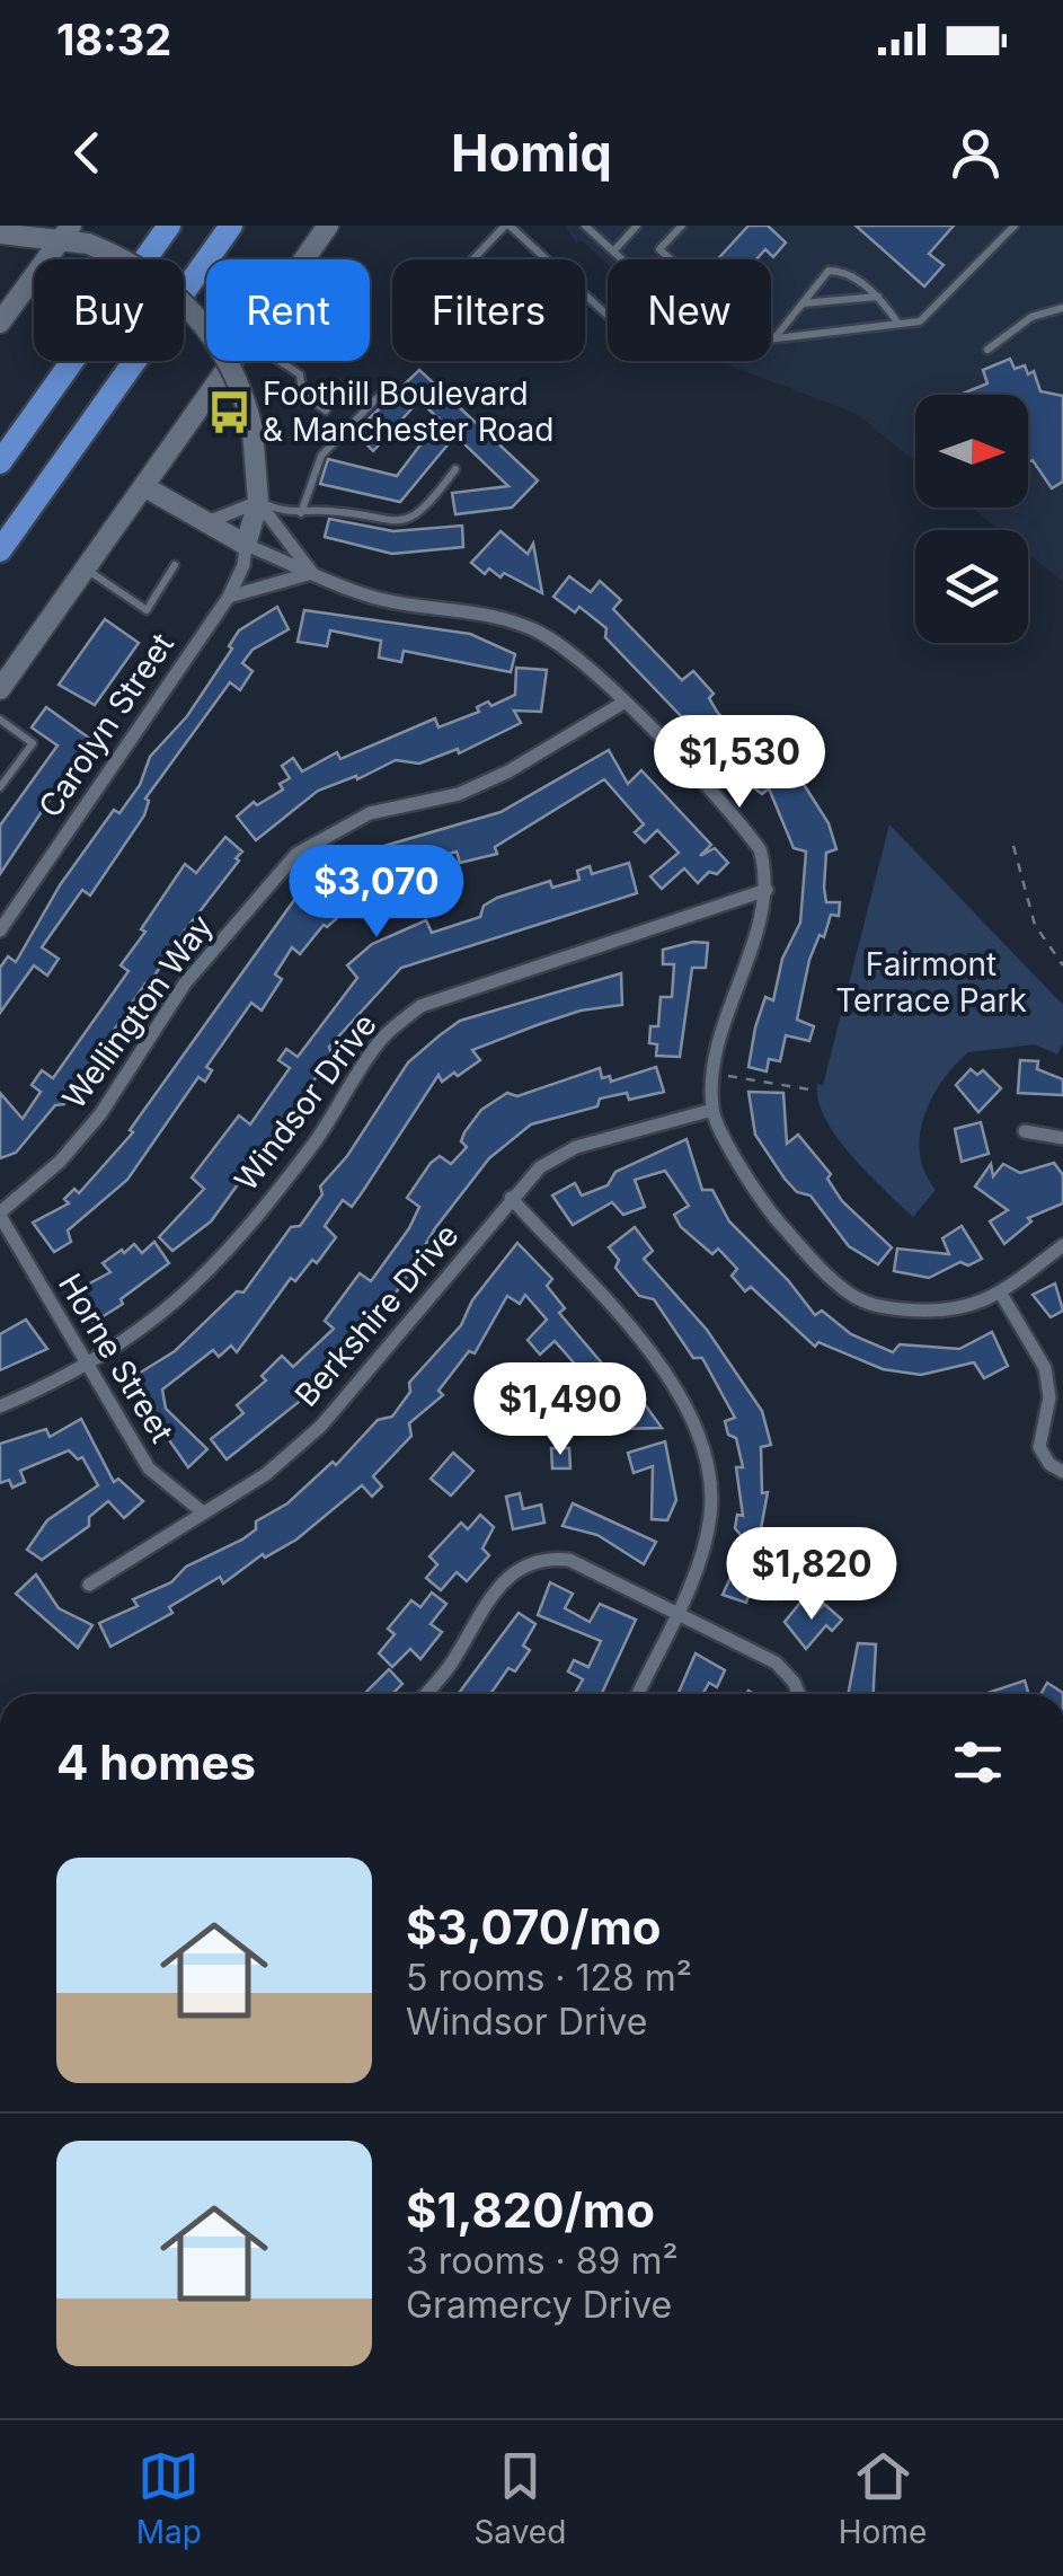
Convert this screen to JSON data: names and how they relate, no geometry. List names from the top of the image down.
{
  "streets": {
    "street": [
      "Carolyn Street",
      "Wellington Way",
      "Windsor Drive",
      "Berkshire Drive",
      "Horne Street"
    ]
  },
  "crossings": [
    ["Wellington Way", "Horne Street"],
    ["Windsor Drive", "Horne Street"],
    ["Berkshire Drive", "Horne Street"]
  ],
  "parks": ["Fairmont Terrace Park"],
  "places": {
    "bus stop": ["Foothill Boulevard & Manchester Road"]
  },
  "north": "right",
  "page": {
    "status": "18:32",
    "header": "Homiq",
    "chip": [
      "Buy",
      "Rent",
      "Filters",
      "New"
    ],
    "price": [
      "$1,530",
      "$3,070",
      "$1,490",
      "$1,820"
    ],
    "heading": "4 homes",
    "list": [
      {
        "name": "$3,070/mo",
        "note": "5 rooms · 128 m² · Windsor Drive"
      },
      {
        "name": "$1,820/mo",
        "note": "3 rooms · 89 m² · Gramercy Drive"
      }
    ],
    "tabs": ["Map", "Saved", "Home"]
  }
}
